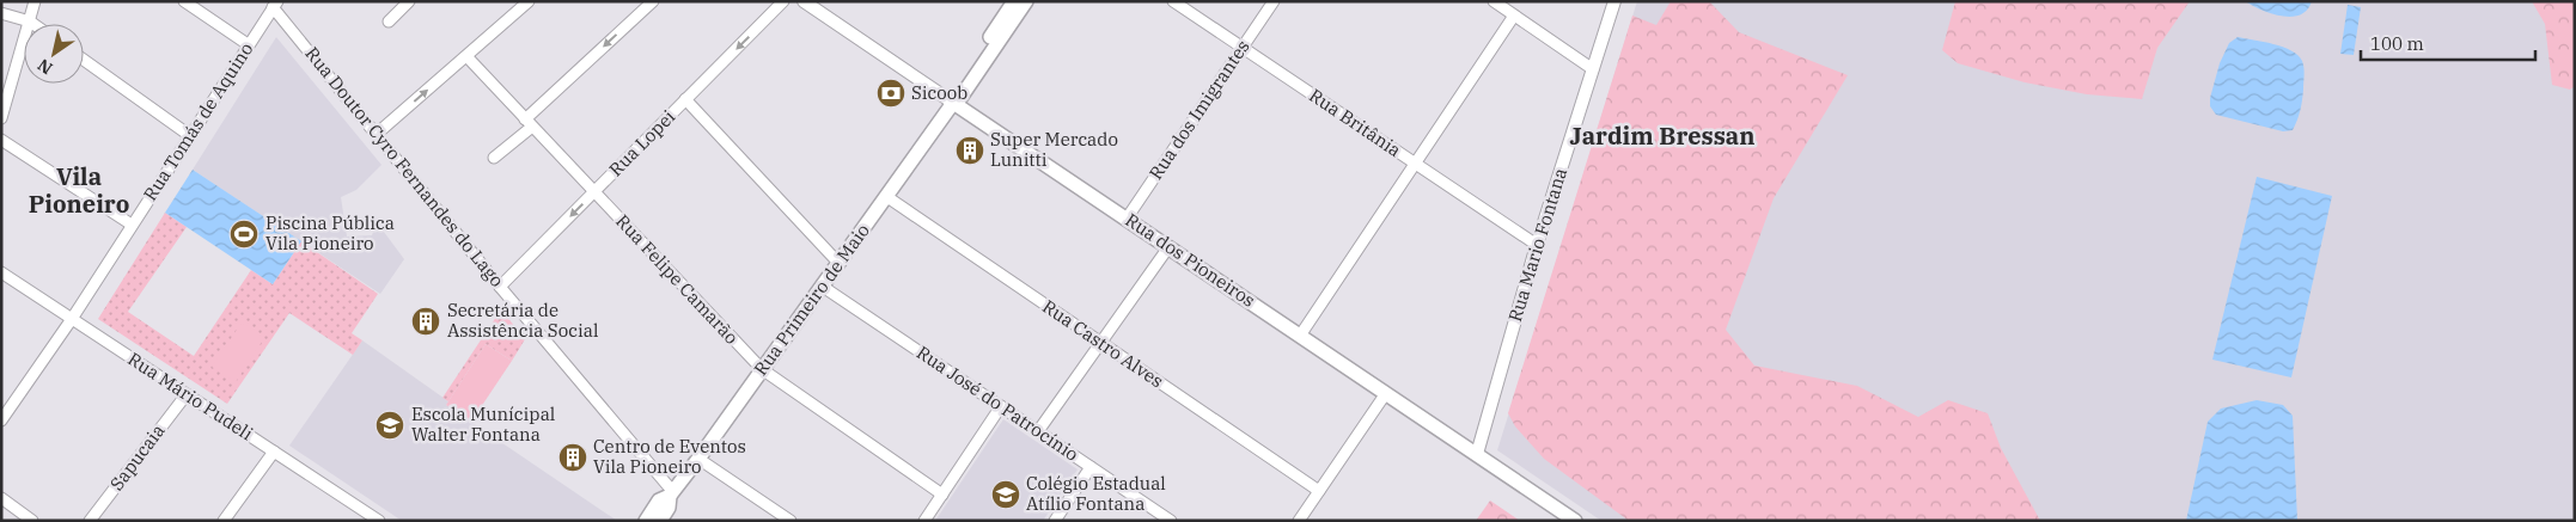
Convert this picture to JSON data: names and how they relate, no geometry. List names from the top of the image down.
{
  "streets": {
    "main road": ["Rua dos Pioneiros", "Rua Primeiro de Maio"],
    "street": [
      "Rua dos Imigrantes",
      "Rua Tomás de Aquino",
      "Rua Britânia",
      "Rua Lopei",
      "Rua Doutor Cyro Fernandes do Lago",
      "Rua Mario Fontana",
      "Rua Felipe Camarão",
      "Rua Castro Alves",
      "Rua Mário Pudeli",
      "Rua José do Patrocínio",
      "Sapucaia"
    ]
  },
  "crossings": [
    ["Rua dos Imigrantes", "Rua Britânia"],
    ["Rua dos Imigrantes", "Rua dos Pioneiros"],
    ["Rua Tomás de Aquino", "Rua Doutor Cyro Fernandes do Lago"],
    ["Rua Tomás de Aquino", "Rua Mário Pudeli"],
    ["Rua Britânia", "Rua Mario Fontana"],
    ["Rua Lopei", "Rua Doutor Cyro Fernandes do Lago"],
    ["Rua Lopei", "Rua Felipe Camarão"],
    ["Rua Doutor Cyro Fernandes do Lago", "Rua Primeiro de Maio"],
    ["Rua Mario Fontana", "Rua dos Pioneiros"],
    ["Rua dos Pioneiros", "Rua Primeiro de Maio"],
    ["Rua Felipe Camarão", "Rua Primeiro de Maio"],
    ["Rua Primeiro de Maio", "Rua Castro Alves"],
    ["Rua Primeiro de Maio", "Rua José do Patrocínio"],
    ["Rua Mário Pudeli", "Sapucaia"]
  ],
  "one_way": ["Rua Lopei"],
  "districts": ["Jardim Bressan", "Vila Pioneiro"],
  "places": {
    "bank": ["Sicoob"],
    "building": ["Super Mercado Lunitti", "Secretária de Assistência Social", "Centro de Eventos Vila Pioneiro"],
    "sports": ["Piscina Pública Vila Pioneiro"],
    "school or university": ["Escola Munícipal Walter Fontana", "Colégio Estadual Atílio Fontana"]
  },
  "scale_bar": "100 m",
  "north": "bottom left"
}
